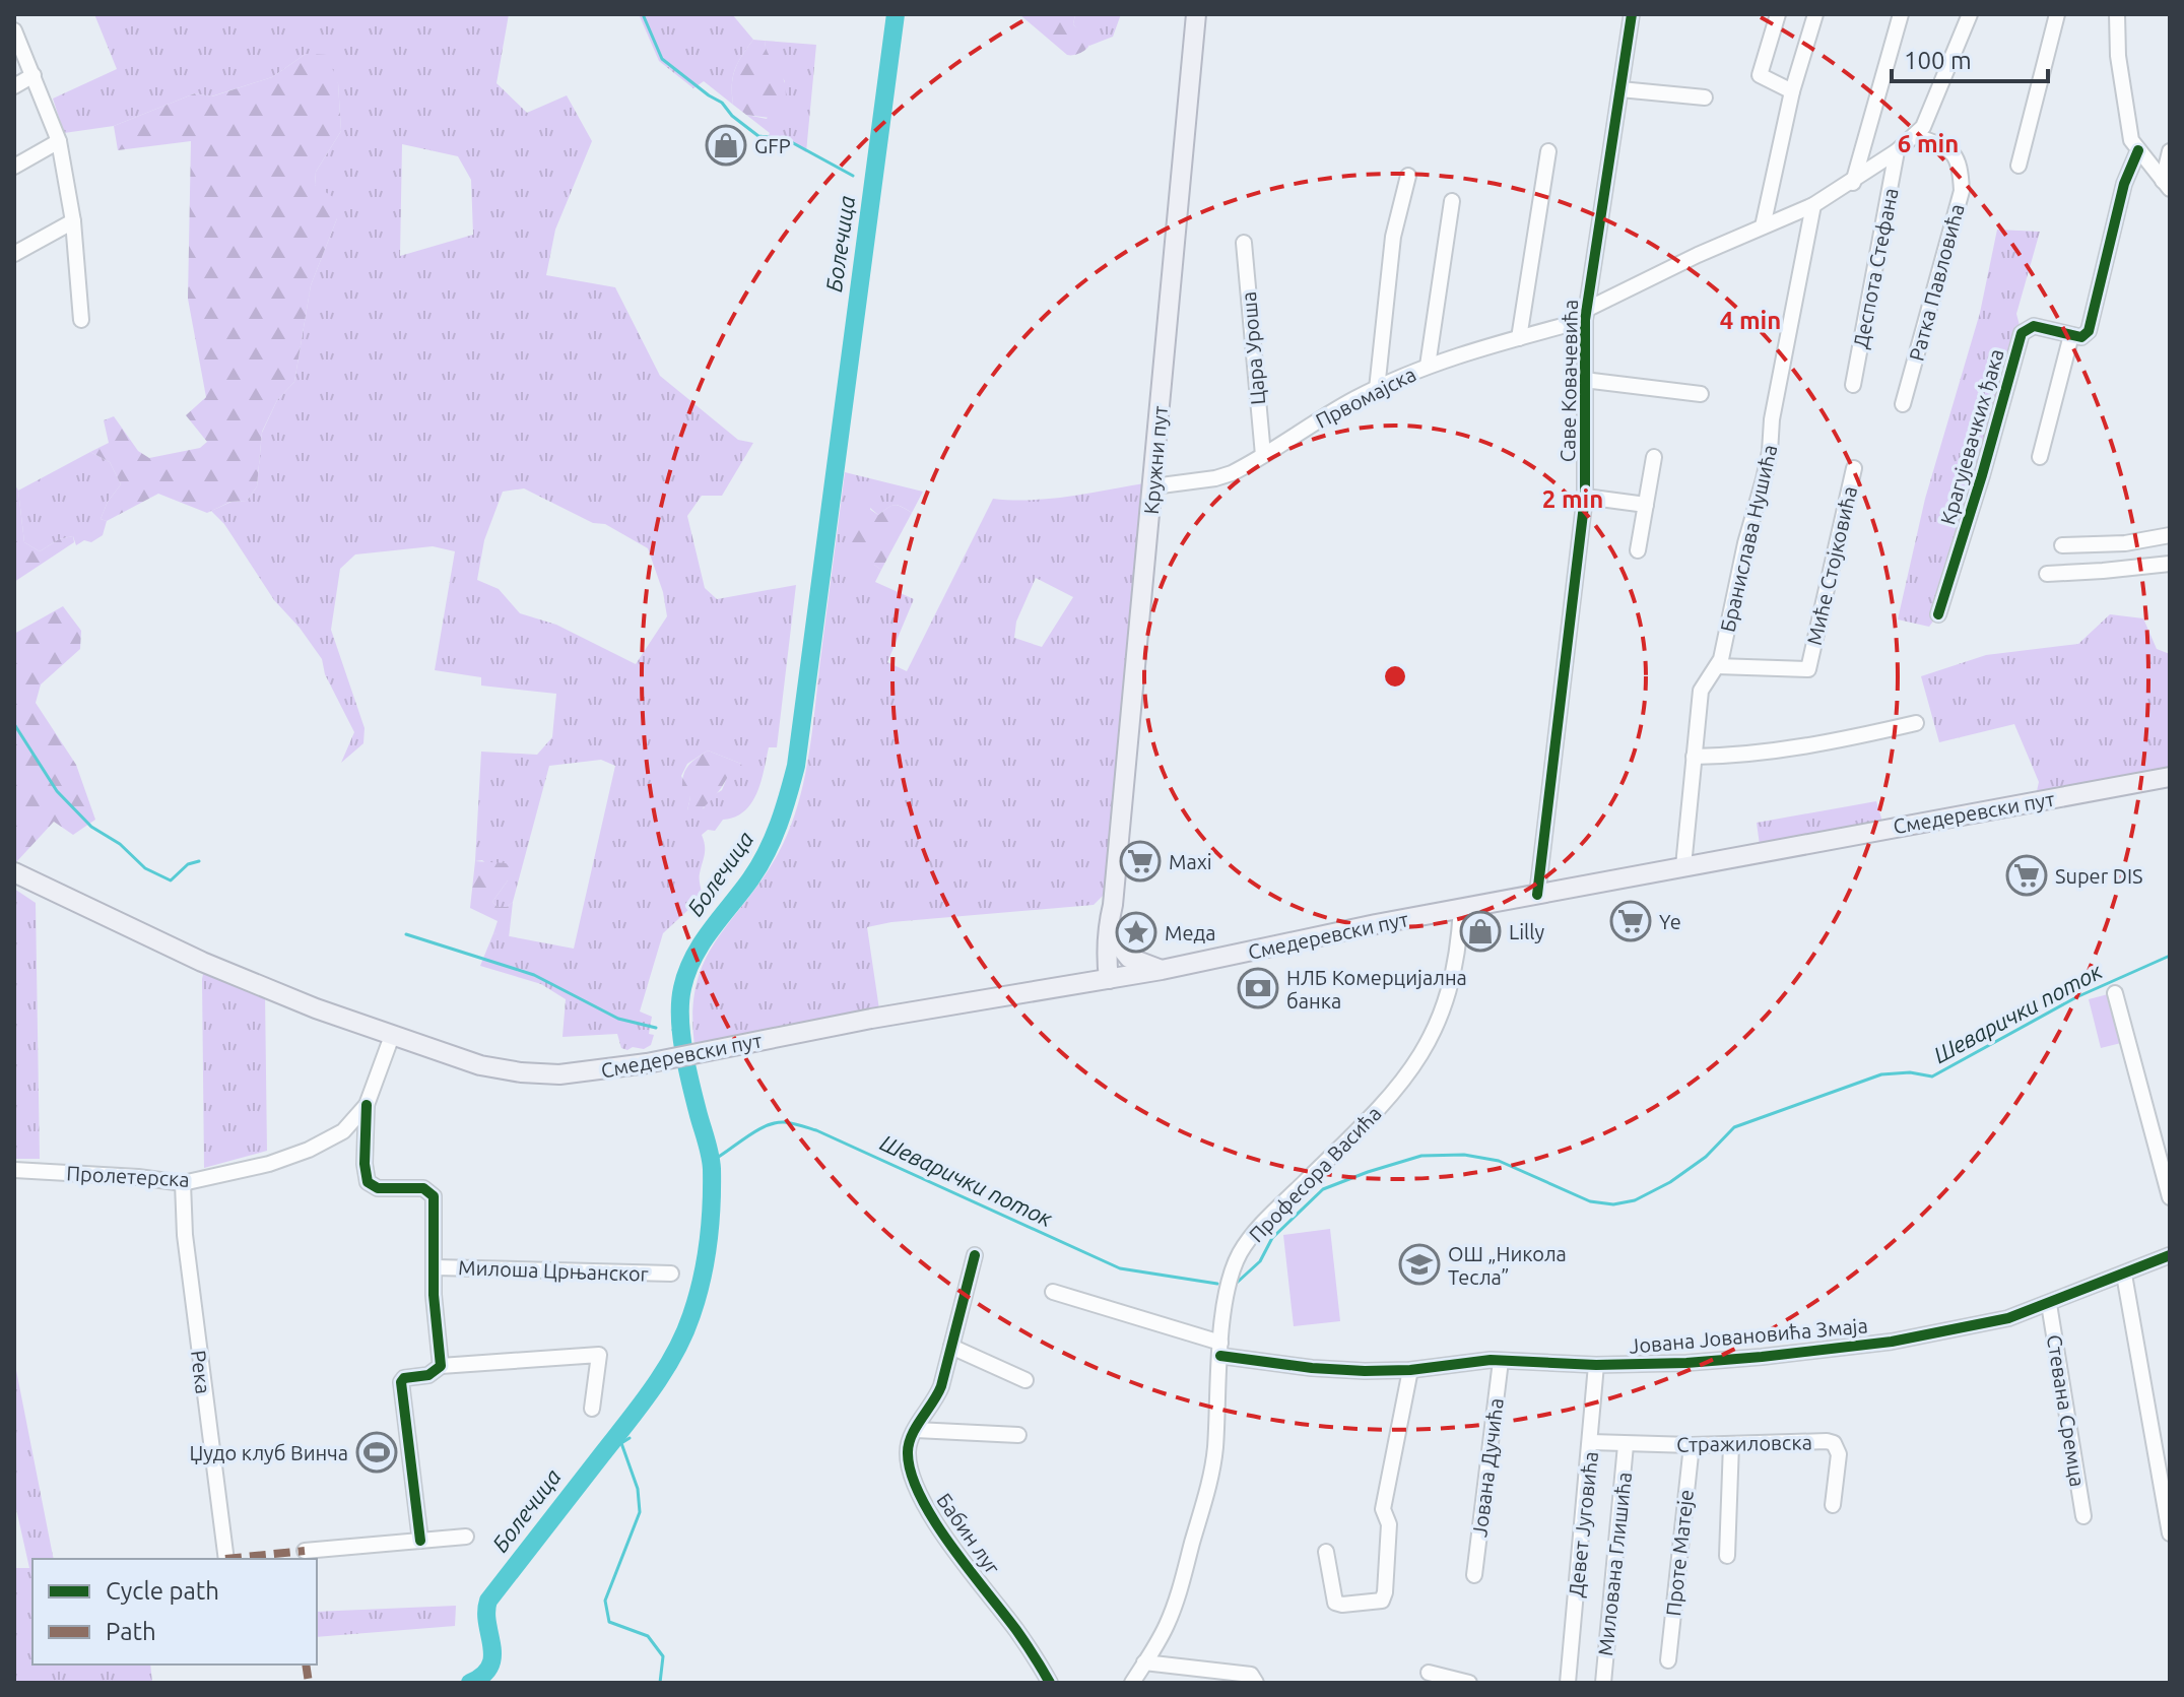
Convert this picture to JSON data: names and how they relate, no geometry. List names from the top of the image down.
{
  "streets": {
    "main road": ["Кружни пут", "Смедеревски пут"],
    "street": [
      "Деспота Стефана",
      "Ратка Павловића",
      "Цара Уроша",
      "Саве Ковачевића",
      "Првомајска",
      "Крагујевачких ђака",
      "Бранислава Нушића",
      "Миће Стојковића",
      "Професора Васића",
      "Пролетерска",
      "Милоша Црњанског",
      "Јована Јовановића Змаја",
      "Река",
      "Стевана Сремца",
      "Стражиловска",
      "Јована Дучића",
      "Девет Југовића",
      "Бабин луг",
      "Проте Матеје",
      "Милована Глишића"
    ]
  },
  "crossings": [
    ["Деспота Стефана", "Првомајска"],
    ["Ратка Павловића", "Првомајска"],
    ["Цара Уроша", "Првомајска"],
    ["Саве Ковачевића", "Првомајска"],
    ["Саве Ковачевића", "Смедеревски пут"],
    ["Првомајска", "Кружни пут"],
    ["Првомајска", "Бранислава Нушића"],
    ["Кружни пут", "Смедеревски пут"],
    ["Бранислава Нушића", "Миће Стојковића"],
    ["Бранислава Нушића", "Смедеревски пут"],
    ["Смедеревски пут", "Професора Васића"],
    ["Професора Васића", "Јована Јовановића Змаја"],
    ["Пролетерска", "Река"],
    ["Јована Јовановића Змаја", "Стевана Сремца"],
    ["Јована Јовановића Змаја", "Јована Дучића"],
    ["Јована Јовановића Змаја", "Девет Југовића"],
    ["Стражиловска", "Девет Југовића"],
    ["Стражиловска", "Проте Матеје"],
    ["Стражиловска", "Милована Глишића"]
  ],
  "water": ["Болечица", "Шеварички поток"],
  "places": {
    "shop": ["GFP", "Lilly"],
    "supermarket": ["Maxi", "Super DIS", "Ye"],
    "place": ["Меда"],
    "bank": ["НЛБ Комерцијална банка"],
    "school or university": ["ОШ „Никола Тесла”"],
    "sports": ["Џудо клуб Винча"]
  },
  "legend": ["Cycle path", "Path"],
  "scale_bar": "100 m",
  "rings": ["6 min", "4 min", "2 min"]
}
